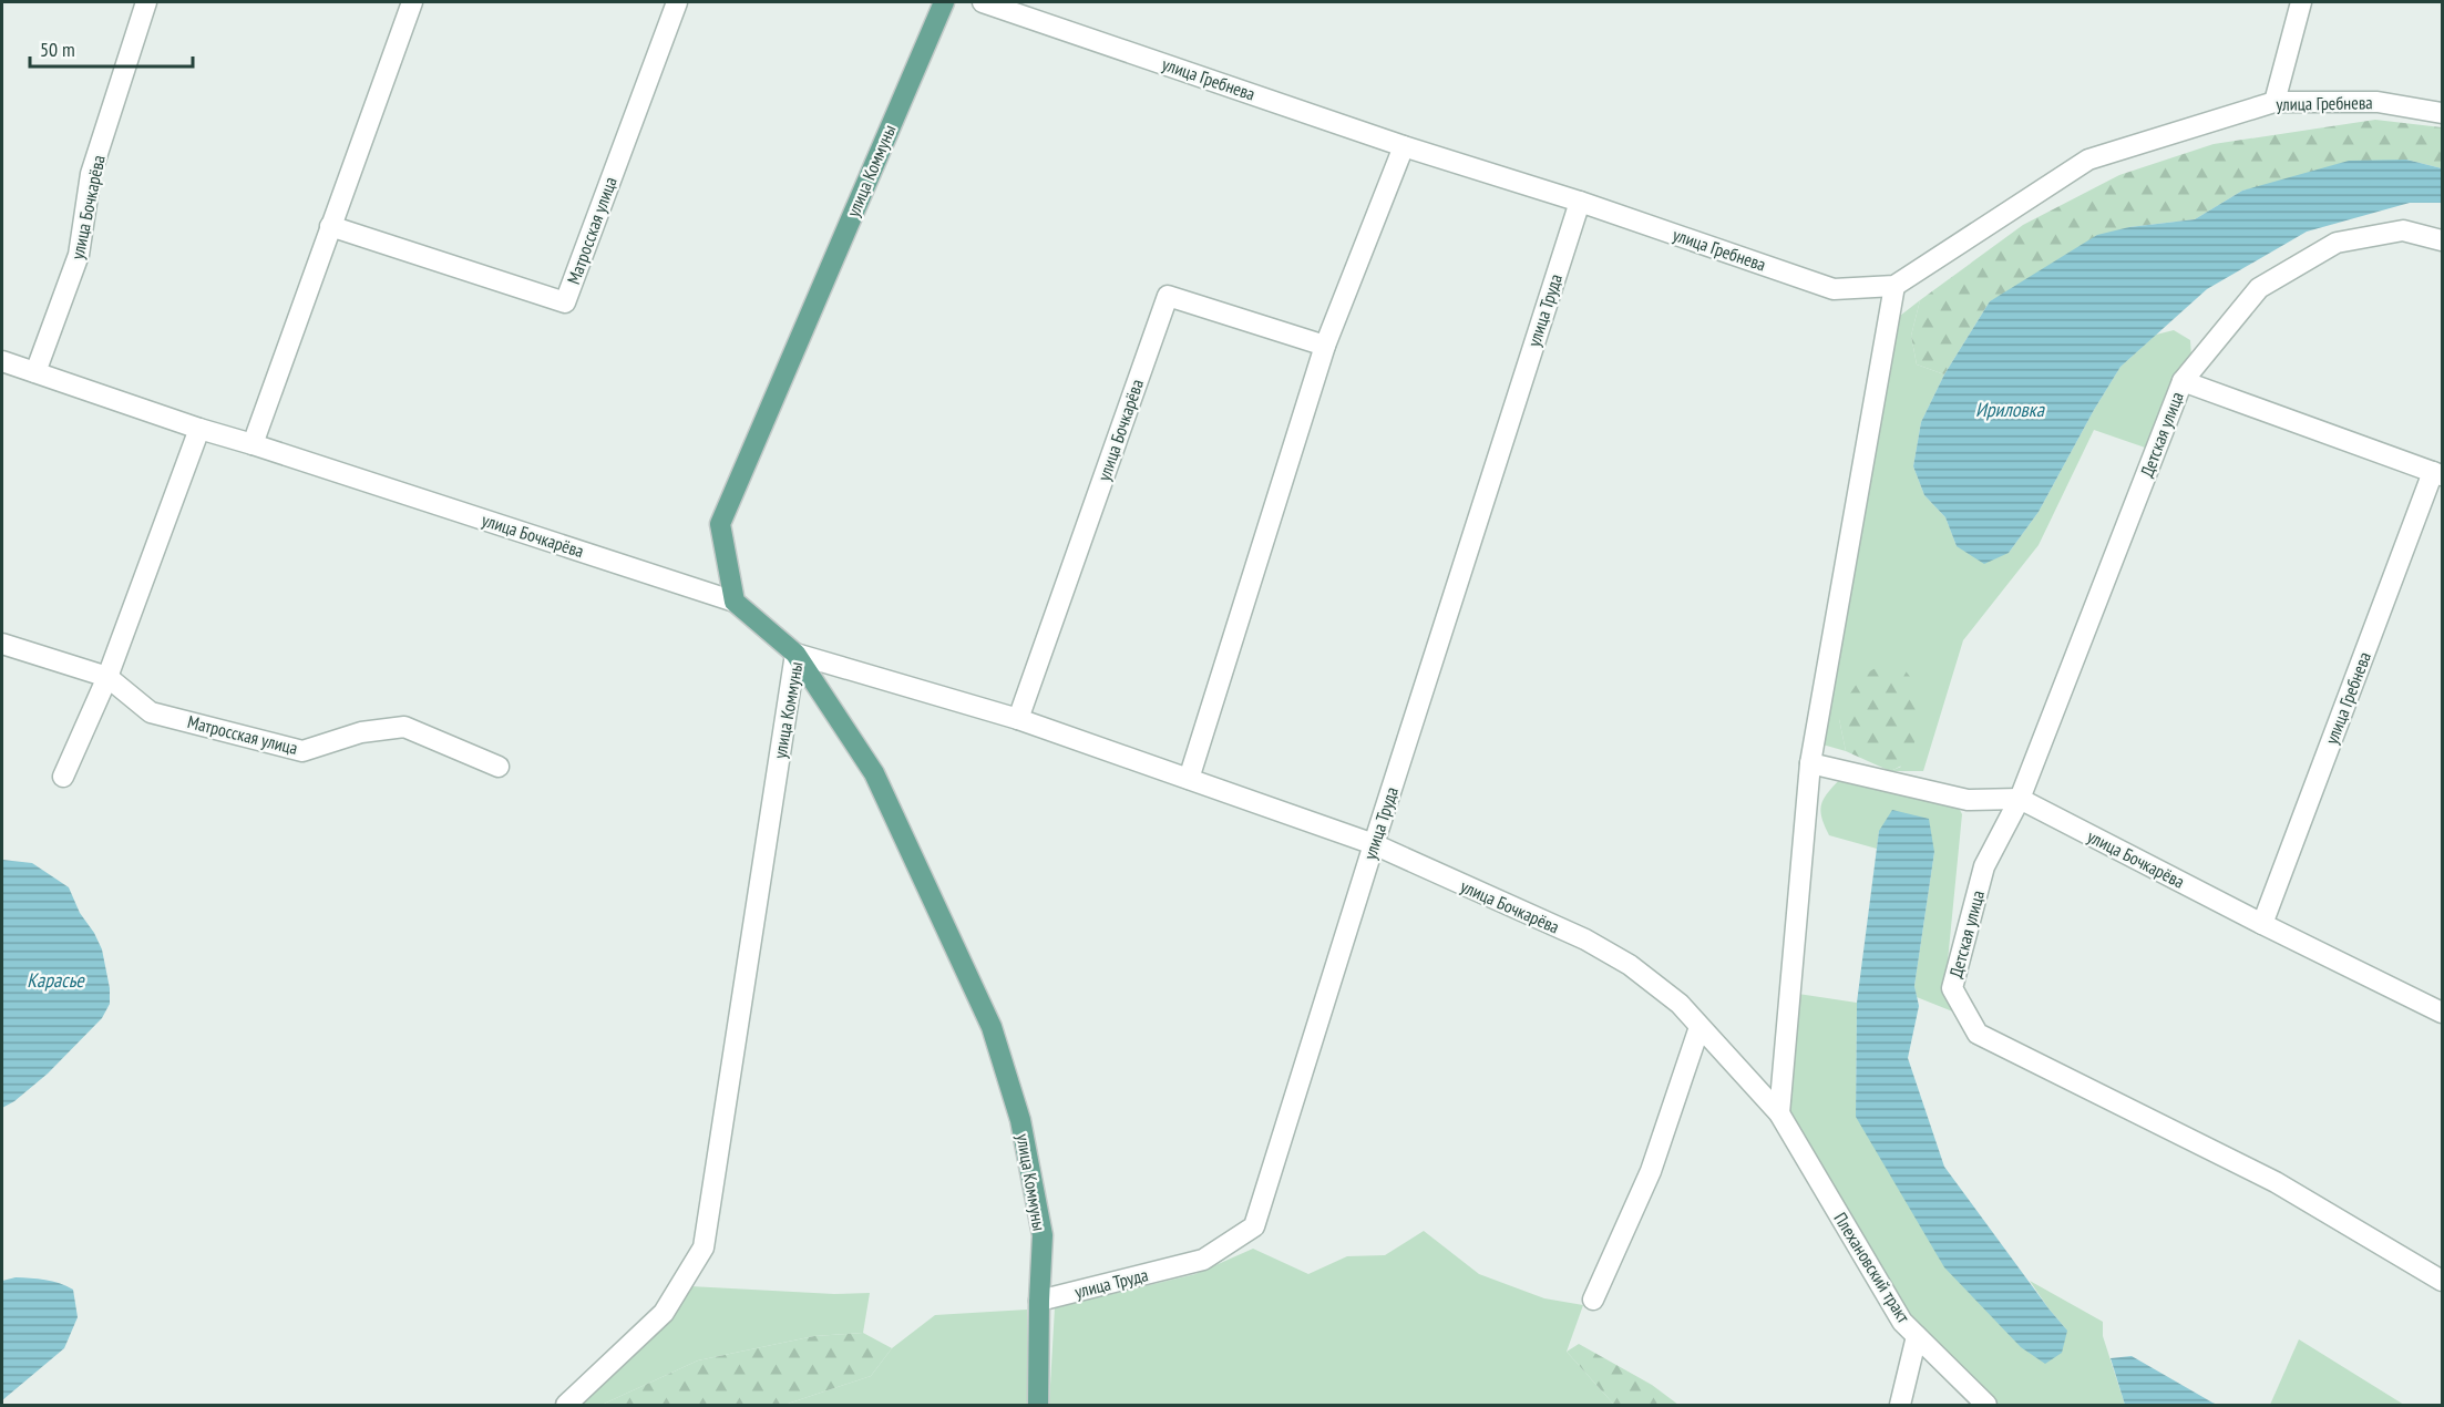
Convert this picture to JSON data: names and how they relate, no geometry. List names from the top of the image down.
{
  "streets": {
    "main road": ["улица Коммуны", "улица Бочкарёва"],
    "street": [
      "улица Гребнева",
      "Матросская улица",
      "улица Труда",
      "Детская улица",
      "Плехановский тракт"
    ]
  },
  "crossings": [
    ["улица Гребнева", "улица Бочкарёва"],
    ["улица Гребнева", "улица Труда"],
    ["улица Гребнева", "Детская улица"],
    ["улица Коммуны", "улица Бочкарёва"],
    ["улица Коммуны", "улица Труда"],
    ["улица Бочкарёва", "улица Труда"],
    ["улица Бочкарёва", "Детская улица"],
    ["улица Бочкарёва", "Плехановский тракт"]
  ],
  "water": ["Ириловка", "Карасье"],
  "scale_bar": "50 m"
}
